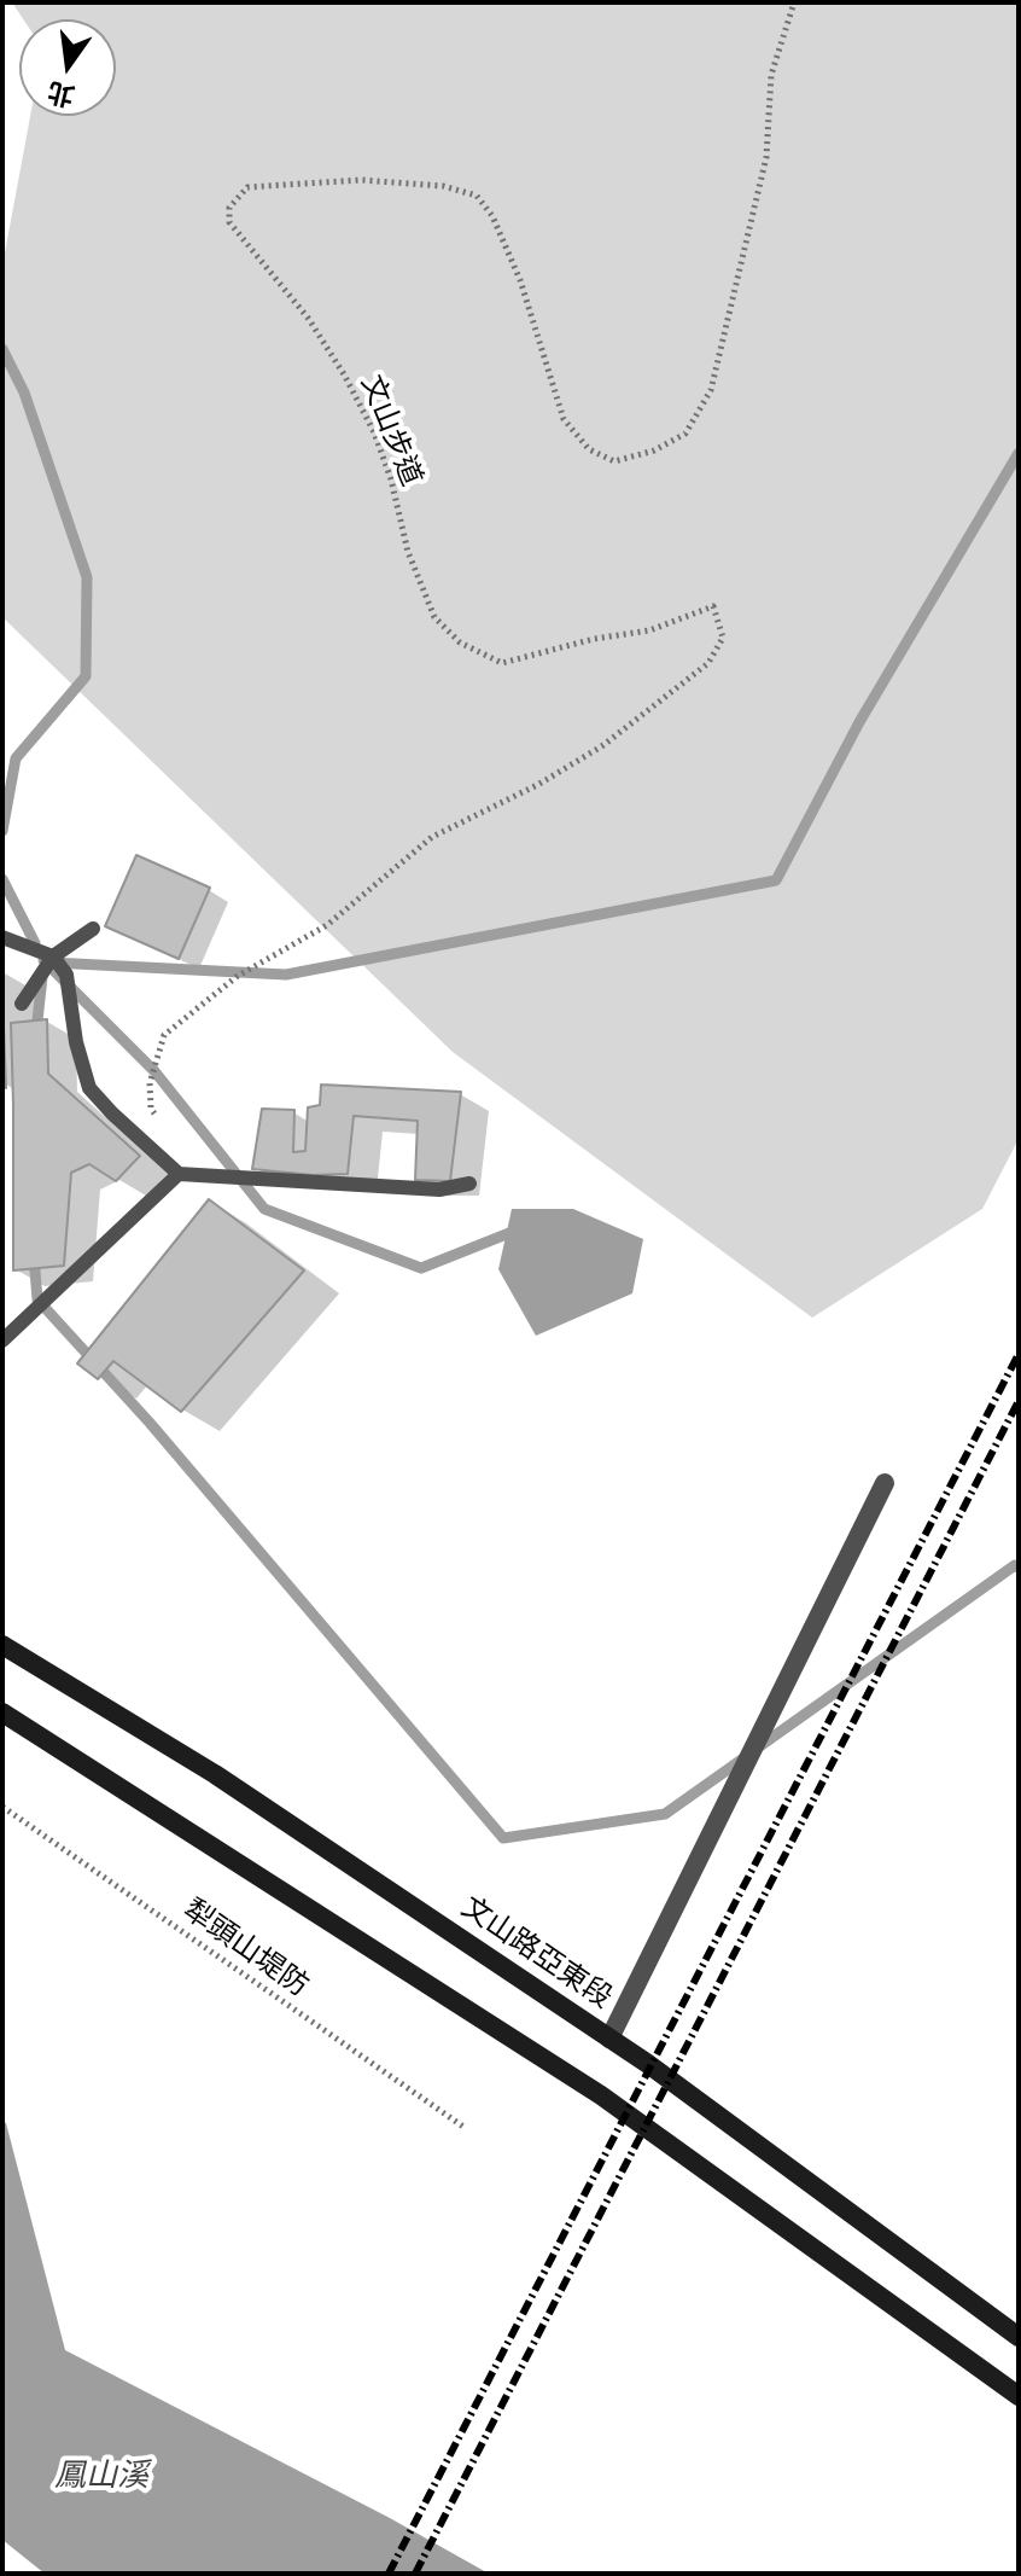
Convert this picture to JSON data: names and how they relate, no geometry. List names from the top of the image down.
{
  "streets": {
    "main road": ["文山路亞東段"],
    "path": ["文山步道", "犁頭山堤防"]
  },
  "water": ["鳳山溪"],
  "north": "bottom"
}
